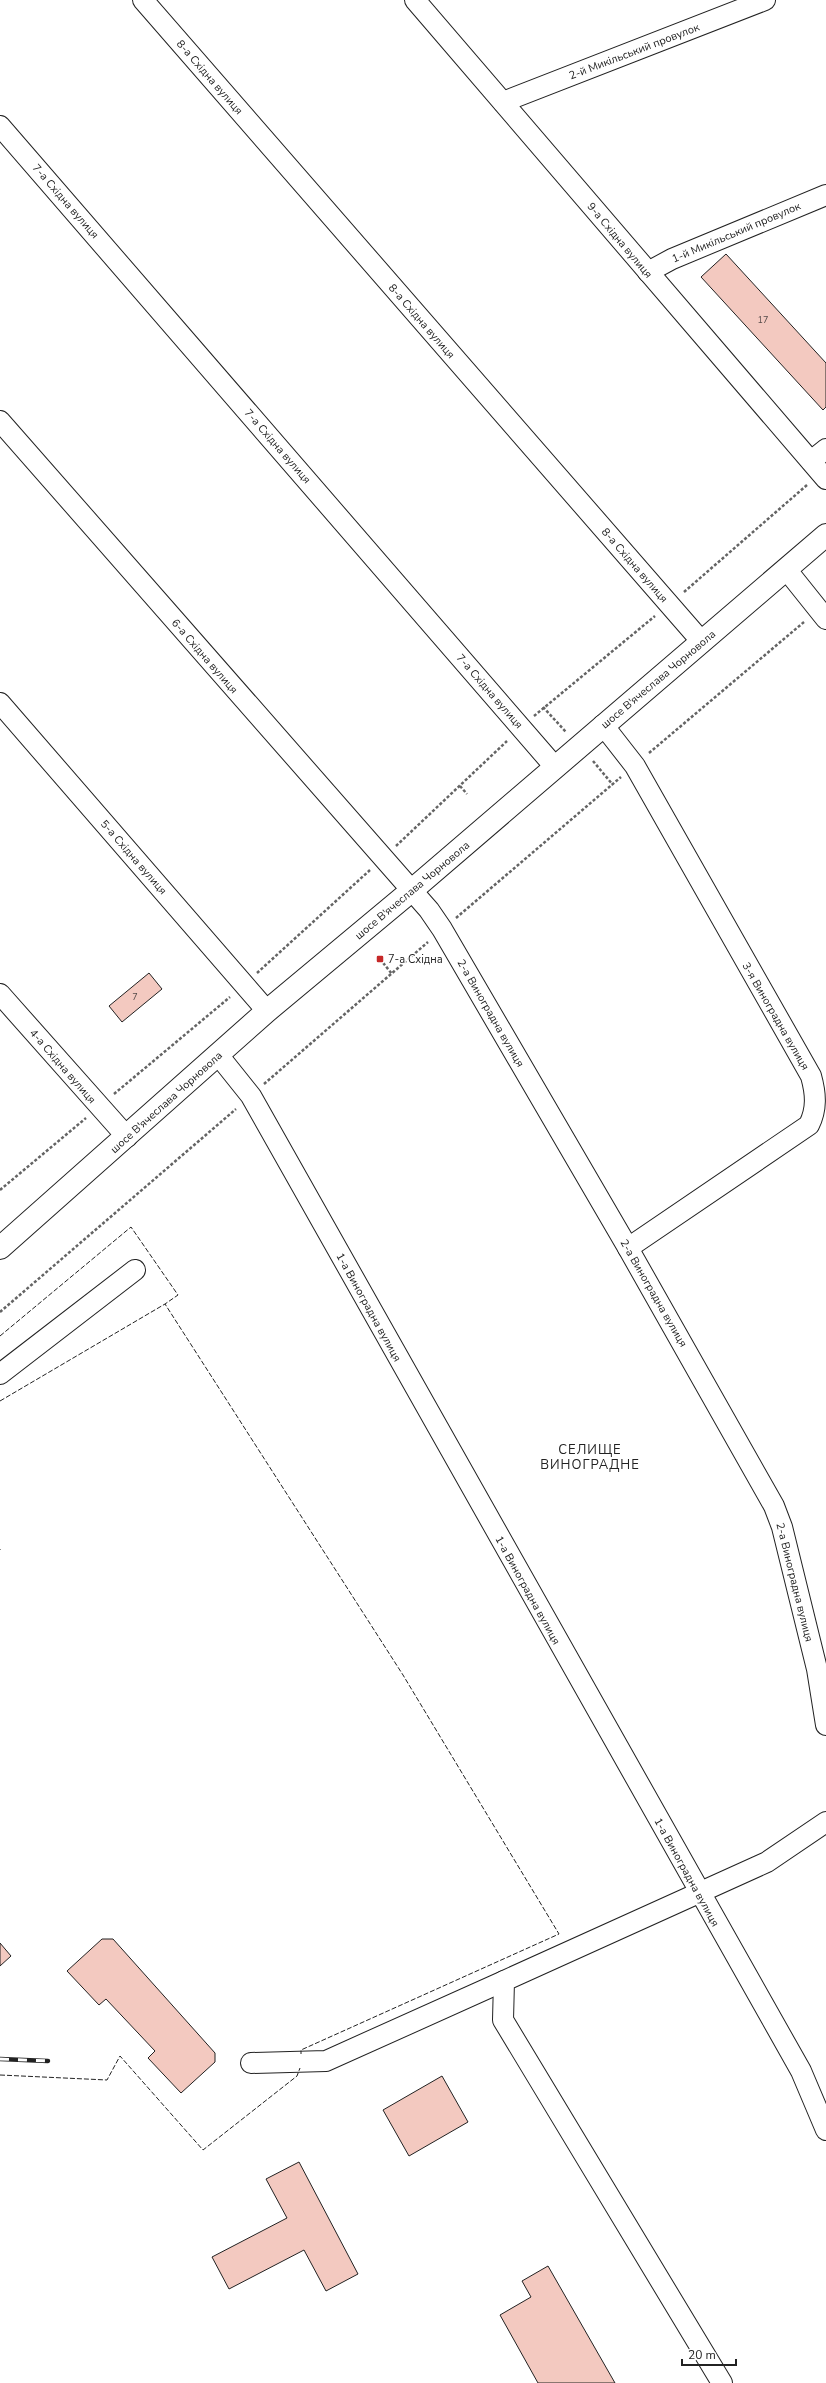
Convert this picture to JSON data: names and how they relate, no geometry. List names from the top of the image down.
{
  "streets": {
    "main road": ["шосе В'ячеслава Чорновола"],
    "street": [
      "2-й Микільський провулок",
      "8-а Східна вулиця",
      "7-а Східна вулиця",
      "1-й Микільський провулок",
      "9-а Східна вулиця",
      "6-а Східна вулиця",
      "5-а Східна вулиця",
      "2-а Виноградна вулиця",
      "3-я Виноградна вулиця",
      "4-а Східна вулиця",
      "1-а Виноградна вулиця"
    ]
  },
  "crossings": [
    ["2-й Микільський провулок", "9-а Східна вулиця"],
    ["8-а Східна вулиця", "шосе В'ячеслава Чорновола"],
    ["7-а Східна вулиця", "шосе В'ячеслава Чорновола"],
    ["1-й Микільський провулок", "9-а Східна вулиця"],
    ["6-а Східна вулиця", "шосе В'ячеслава Чорновола"],
    ["6-а Східна вулиця", "2-а Виноградна вулиця"],
    ["шосе В'ячеслава Чорновола", "5-а Східна вулиця"],
    ["шосе В'ячеслава Чорновола", "2-а Виноградна вулиця"],
    ["шосе В'ячеслава Чорновола", "3-я Виноградна вулиця"],
    ["шосе В'ячеслава Чорновола", "4-а Східна вулиця"],
    ["шосе В'ячеслава Чорновола", "1-а Виноградна вулиця"],
    ["2-а Виноградна вулиця", "3-я Виноградна вулиця"]
  ],
  "districts": ["СЕЛИЩЕ ВИНОГРАДНЕ"],
  "places": {
    "transit": ["7-а Східна"]
  },
  "house_numbers": ["17", "7"],
  "scale_bar": "20 m"
}
